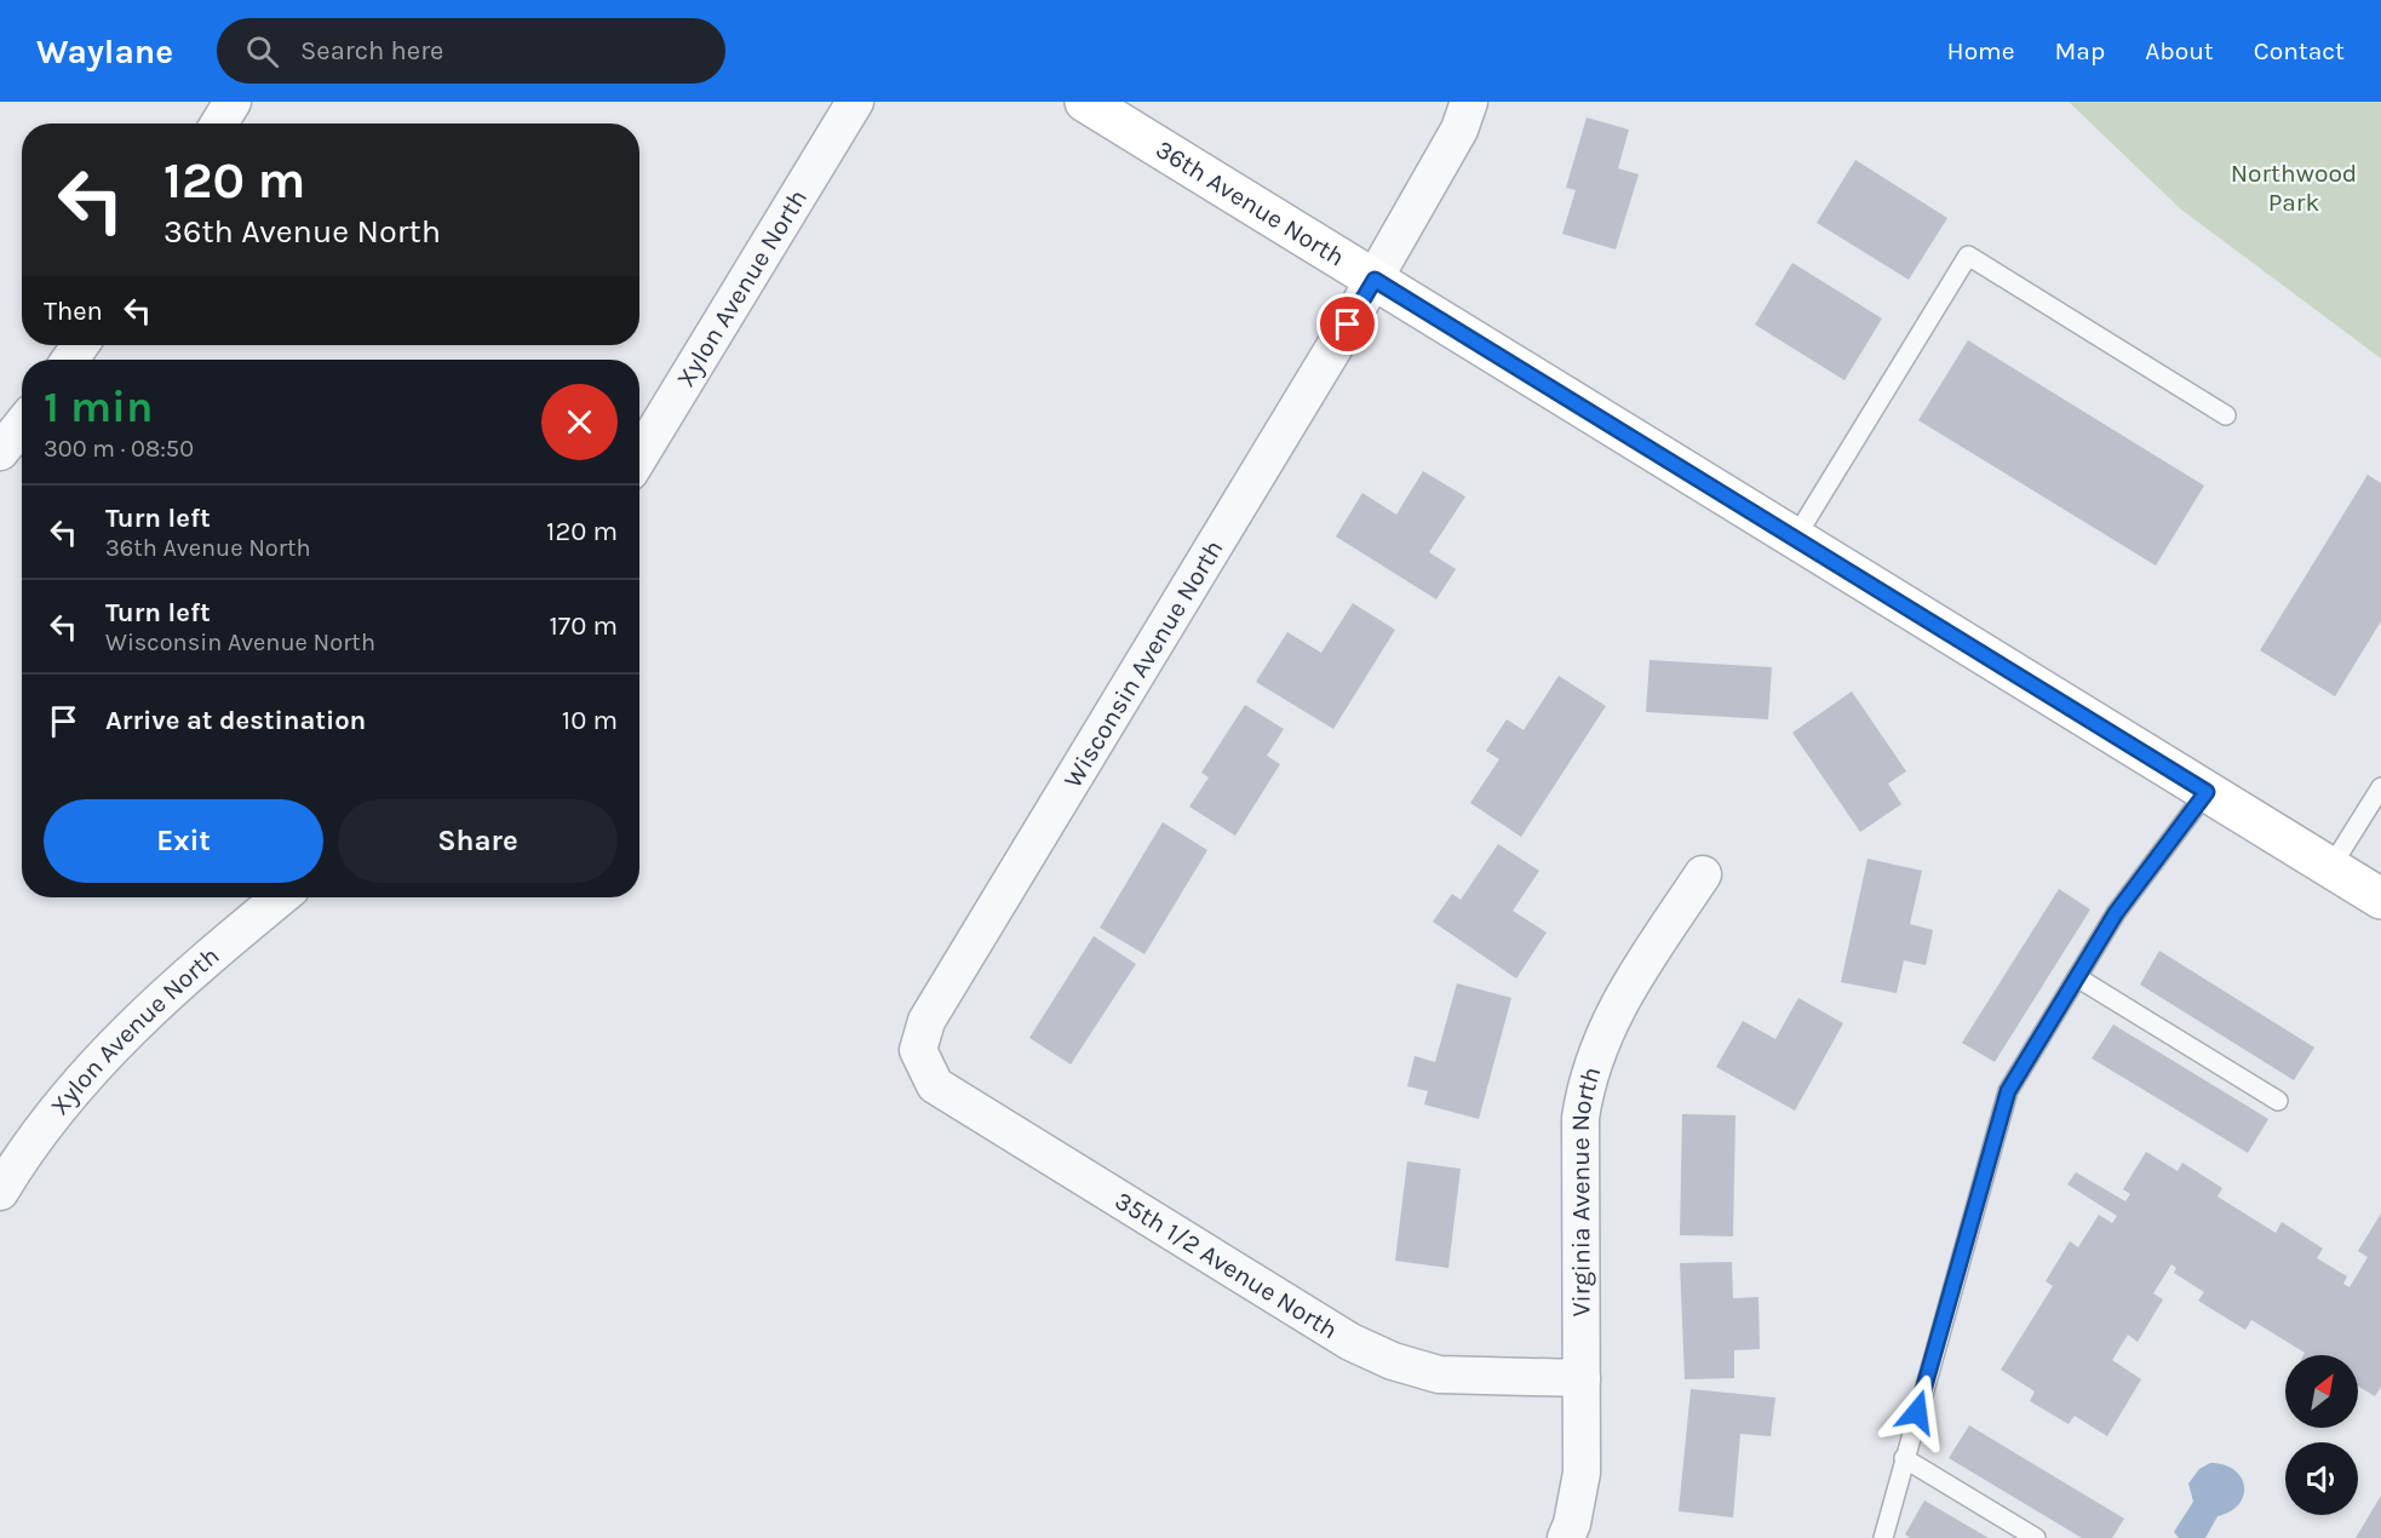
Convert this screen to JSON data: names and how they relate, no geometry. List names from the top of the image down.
{
  "streets": {
    "street": [
      "36th Avenue North",
      "Xylon Avenue North",
      "Wisconsin Avenue North",
      "Virginia Avenue North",
      "35th 1/2 Avenue North"
    ]
  },
  "crossings": [
    ["36th Avenue North", "Wisconsin Avenue North"],
    ["Wisconsin Avenue North", "35th 1/2 Avenue North"],
    ["Virginia Avenue North", "35th 1/2 Avenue North"]
  ],
  "parks": ["Northwood Park"],
  "north": "top right",
  "page": {
    "header": "Waylane",
    "search": "Search here",
    "nav": [
      "Home",
      "Map",
      "About",
      "Contact"
    ],
    "turn": ["120 m", "36th Avenue North"],
    "then": "Then",
    "heading": ["1 min", "300 m · 08:50"],
    "list": [
      {
        "name": "Turn left",
        "note": "36th Avenue North",
        "value": "120 m"
      },
      {
        "name": "Turn left",
        "note": "Wisconsin Avenue North",
        "value": "170 m"
      },
      {
        "name": "Arrive at destination",
        "value": "10 m"
      }
    ],
    "buttons": ["Exit", "Share"]
  }
}
